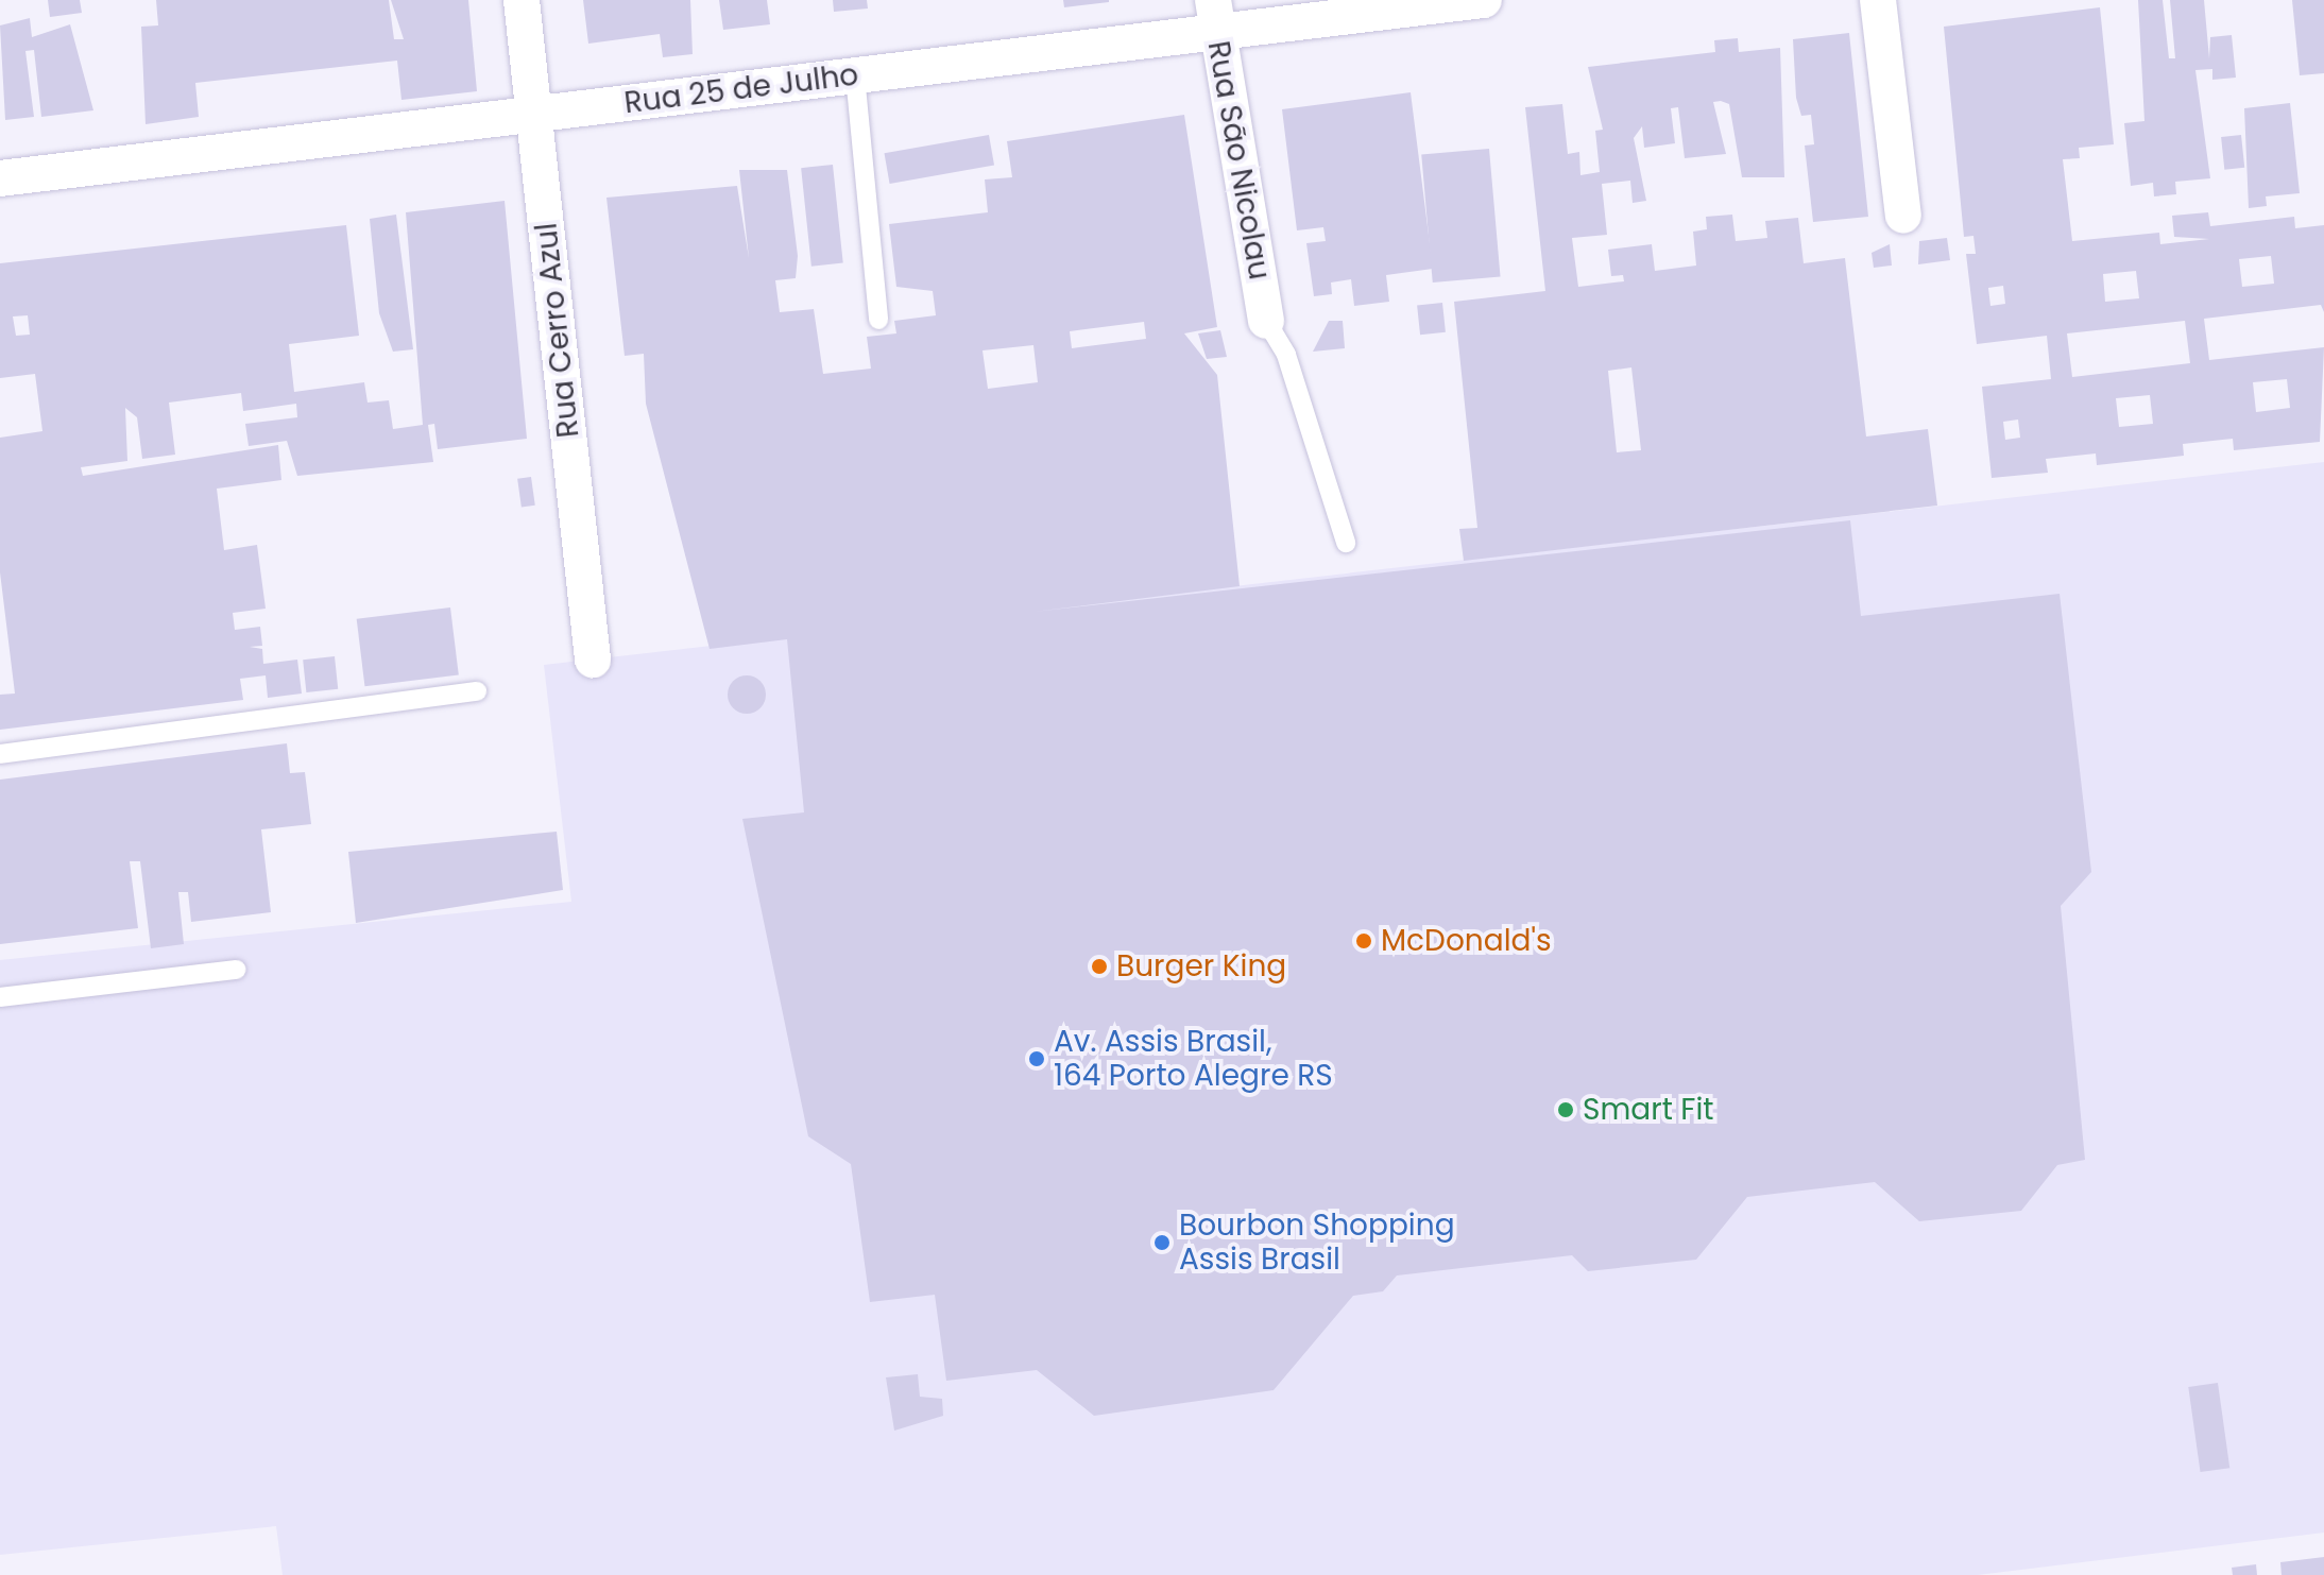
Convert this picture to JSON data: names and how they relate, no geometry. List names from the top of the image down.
{
  "streets": {
    "street": ["Rua 25 de Julho", "Rua São Nicolau", "Rua Cerro Azul"]
  },
  "crossings": [
    ["Rua 25 de Julho", "Rua São Nicolau"],
    ["Rua 25 de Julho", "Rua Cerro Azul"]
  ],
  "places": [
    "McDonald's",
    "Burger King",
    "Av. Assis Brasil, 164 Porto Alegre RS",
    "Smart Fit",
    "Bourbon Shopping Assis Brasil"
  ]
}
